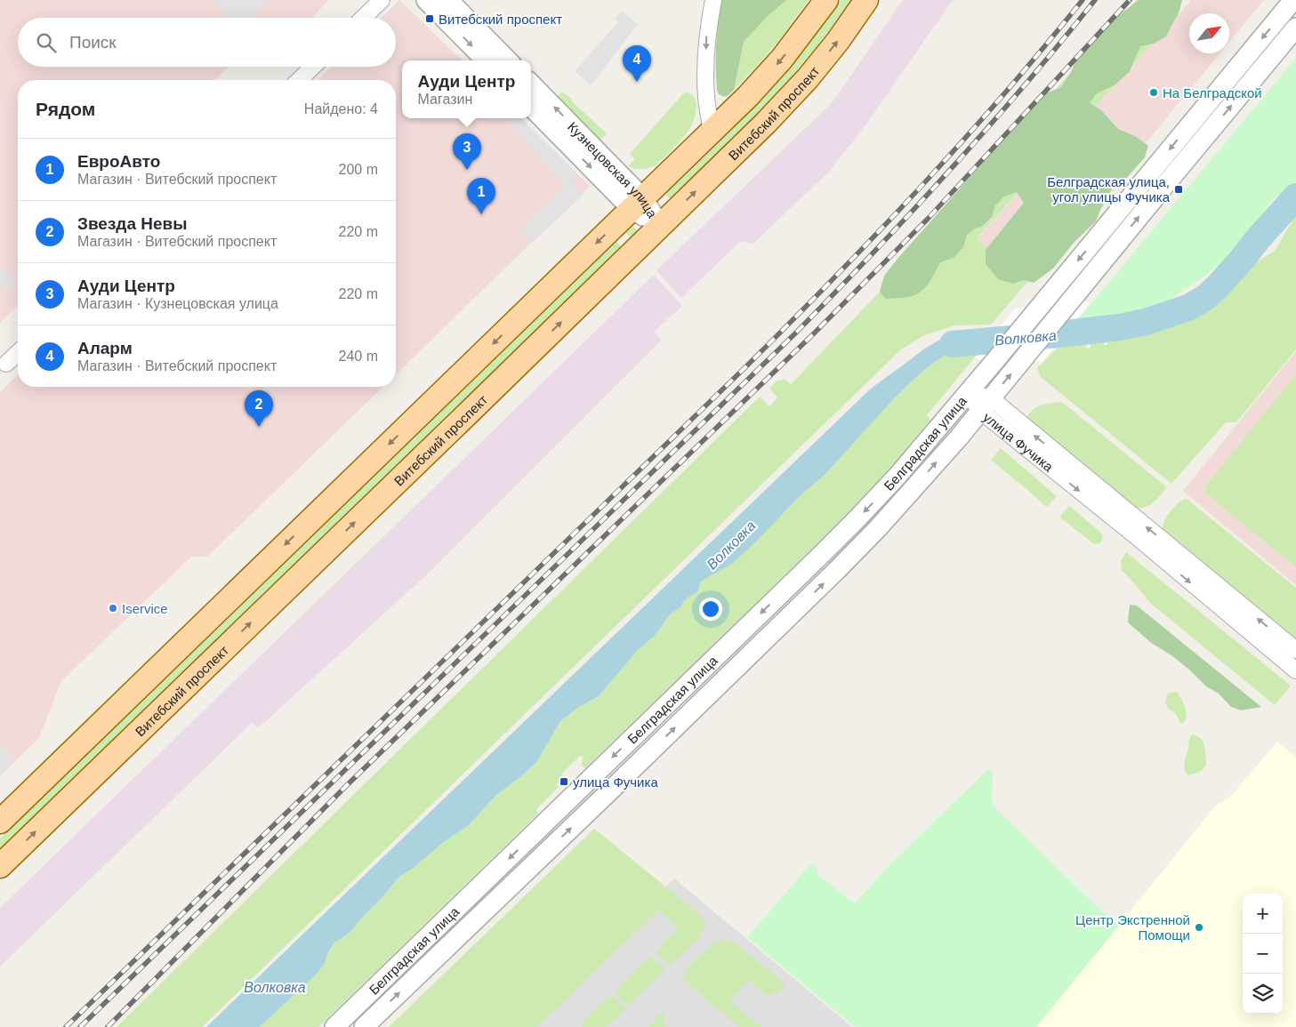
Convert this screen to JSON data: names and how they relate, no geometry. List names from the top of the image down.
{
  "streets": {
    "main road": ["Витебский проспект"],
    "street": ["Кузнецовская улица", "улица Фучика", "Белградская улица"]
  },
  "crossings": [
    ["Витебский проспект", "Кузнецовская улица"],
    ["улица Фучика", "Белградская улица"]
  ],
  "water": ["Волковка"],
  "places": {
    "transit": ["Витебский проспект", "Белградская улица, угол улицы Фучика", "улица Фучика"],
    "other": ["На Белградской", "Iservice", "Центр Экстренной Помощи"]
  },
  "north": "top right",
  "page": {
    "search": "Поиск",
    "pins": [
      "4",
      "3",
      "1",
      "2"
    ],
    "popup": ["Ауди Центр", "Магазин"],
    "heading": ["Рядом", "Найдено: 4"],
    "list": [
      {
        "mark": "1",
        "name": "ЕвроАвто",
        "note": "Магазин · Витебский проспект",
        "value": "200 m"
      },
      {
        "mark": "2",
        "name": "Звезда Невы",
        "note": "Магазин · Витебский проспект",
        "value": "220 m"
      },
      {
        "mark": "3",
        "name": "Ауди Центр",
        "note": "Магазин · Кузнецовская улица",
        "value": "220 m"
      },
      {
        "mark": "4",
        "name": "Аларм",
        "note": "Магазин · Витебский проспект",
        "value": "240 m"
      }
    ],
    "map_buttons": ["+", "−"]
  }
}
